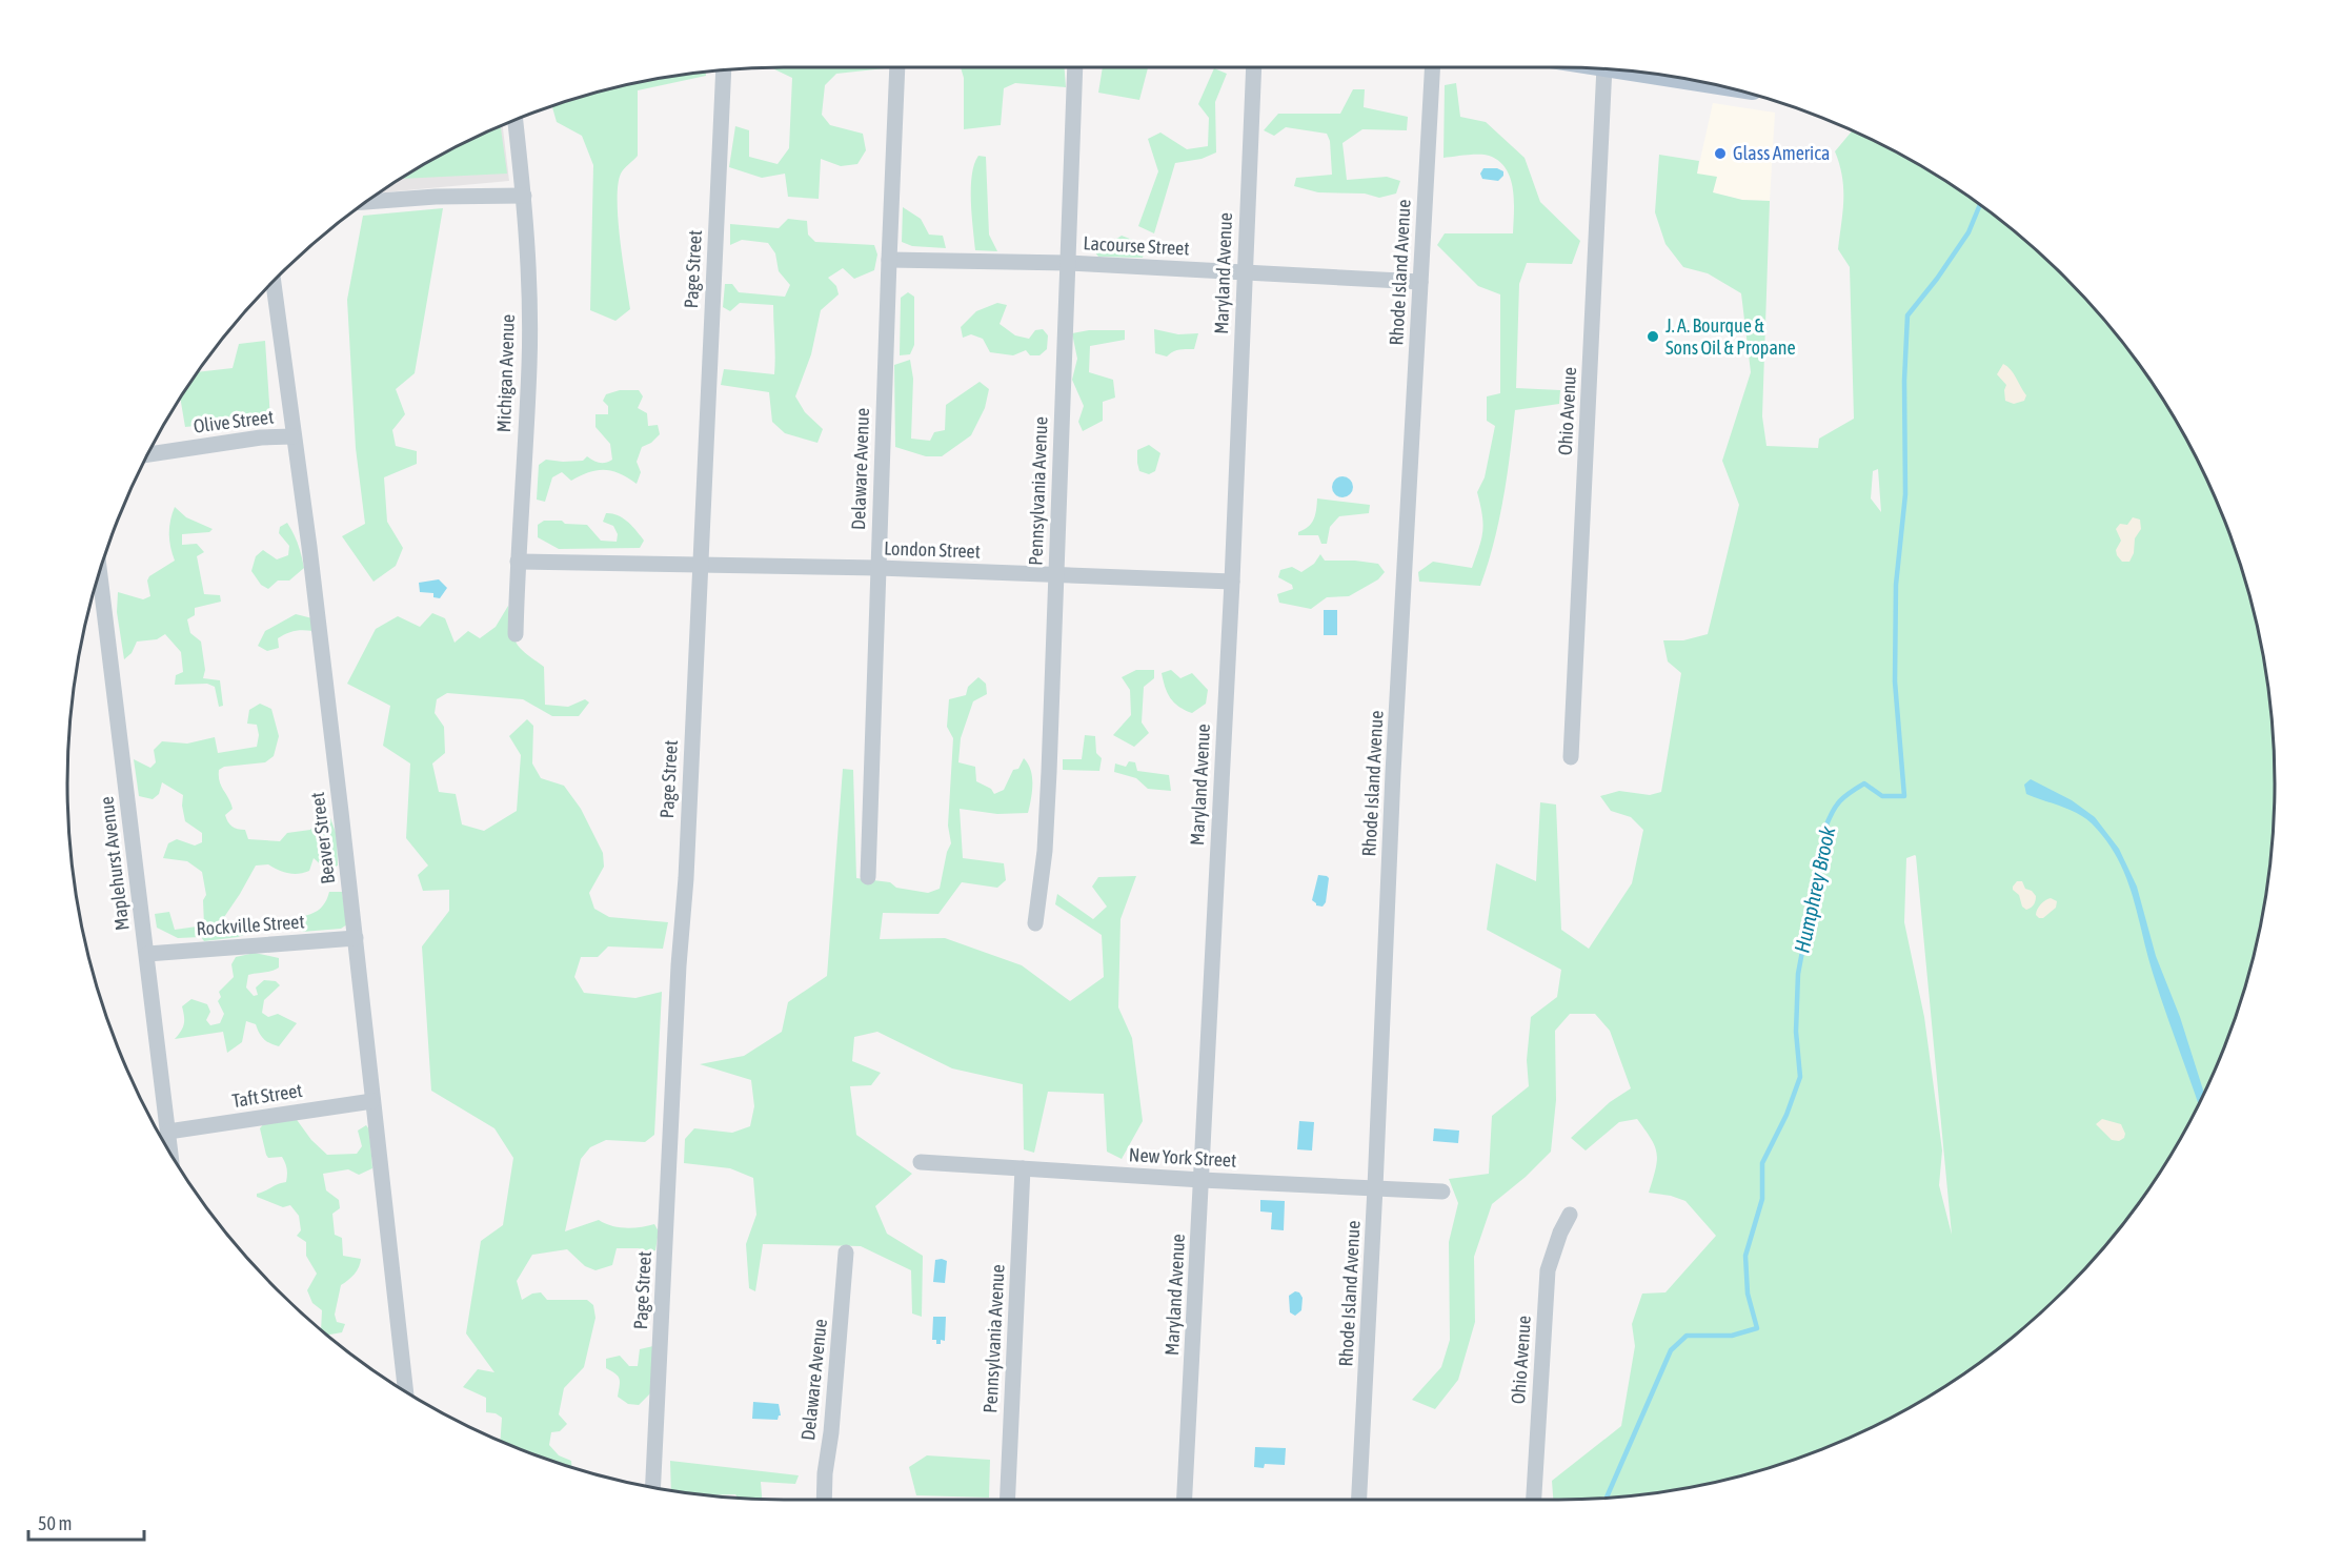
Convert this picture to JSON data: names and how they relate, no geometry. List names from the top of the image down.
{
  "streets": {
    "street": [
      "Lacourse Street",
      "Page Street",
      "Rhode Island Avenue",
      "Maryland Avenue",
      "Michigan Avenue",
      "Ohio Avenue",
      "Olive Street",
      "Delaware Avenue",
      "Pennsylvania Avenue",
      "London Street",
      "Beaver Street",
      "Maplehurst Avenue",
      "Rockville Street",
      "Taft Street",
      "New York Street"
    ]
  },
  "crossings": [
    ["Lacourse Street", "Rhode Island Avenue"],
    ["Lacourse Street", "Maryland Avenue"],
    ["Lacourse Street", "Delaware Avenue"],
    ["Lacourse Street", "Pennsylvania Avenue"],
    ["Page Street", "London Street"],
    ["Rhode Island Avenue", "New York Street"],
    ["Maryland Avenue", "London Street"],
    ["Maryland Avenue", "New York Street"],
    ["Michigan Avenue", "London Street"],
    ["Olive Street", "Beaver Street"],
    ["Delaware Avenue", "London Street"],
    ["Pennsylvania Avenue", "London Street"],
    ["Pennsylvania Avenue", "New York Street"],
    ["Beaver Street", "Rockville Street"],
    ["Beaver Street", "Taft Street"],
    ["Maplehurst Avenue", "Rockville Street"],
    ["Maplehurst Avenue", "Taft Street"]
  ],
  "water": ["Humphrey Brook"],
  "places": ["Glass America", "J. A. Bourque & Sons Oil & Propane"],
  "scale_bar": "50 m"
}
